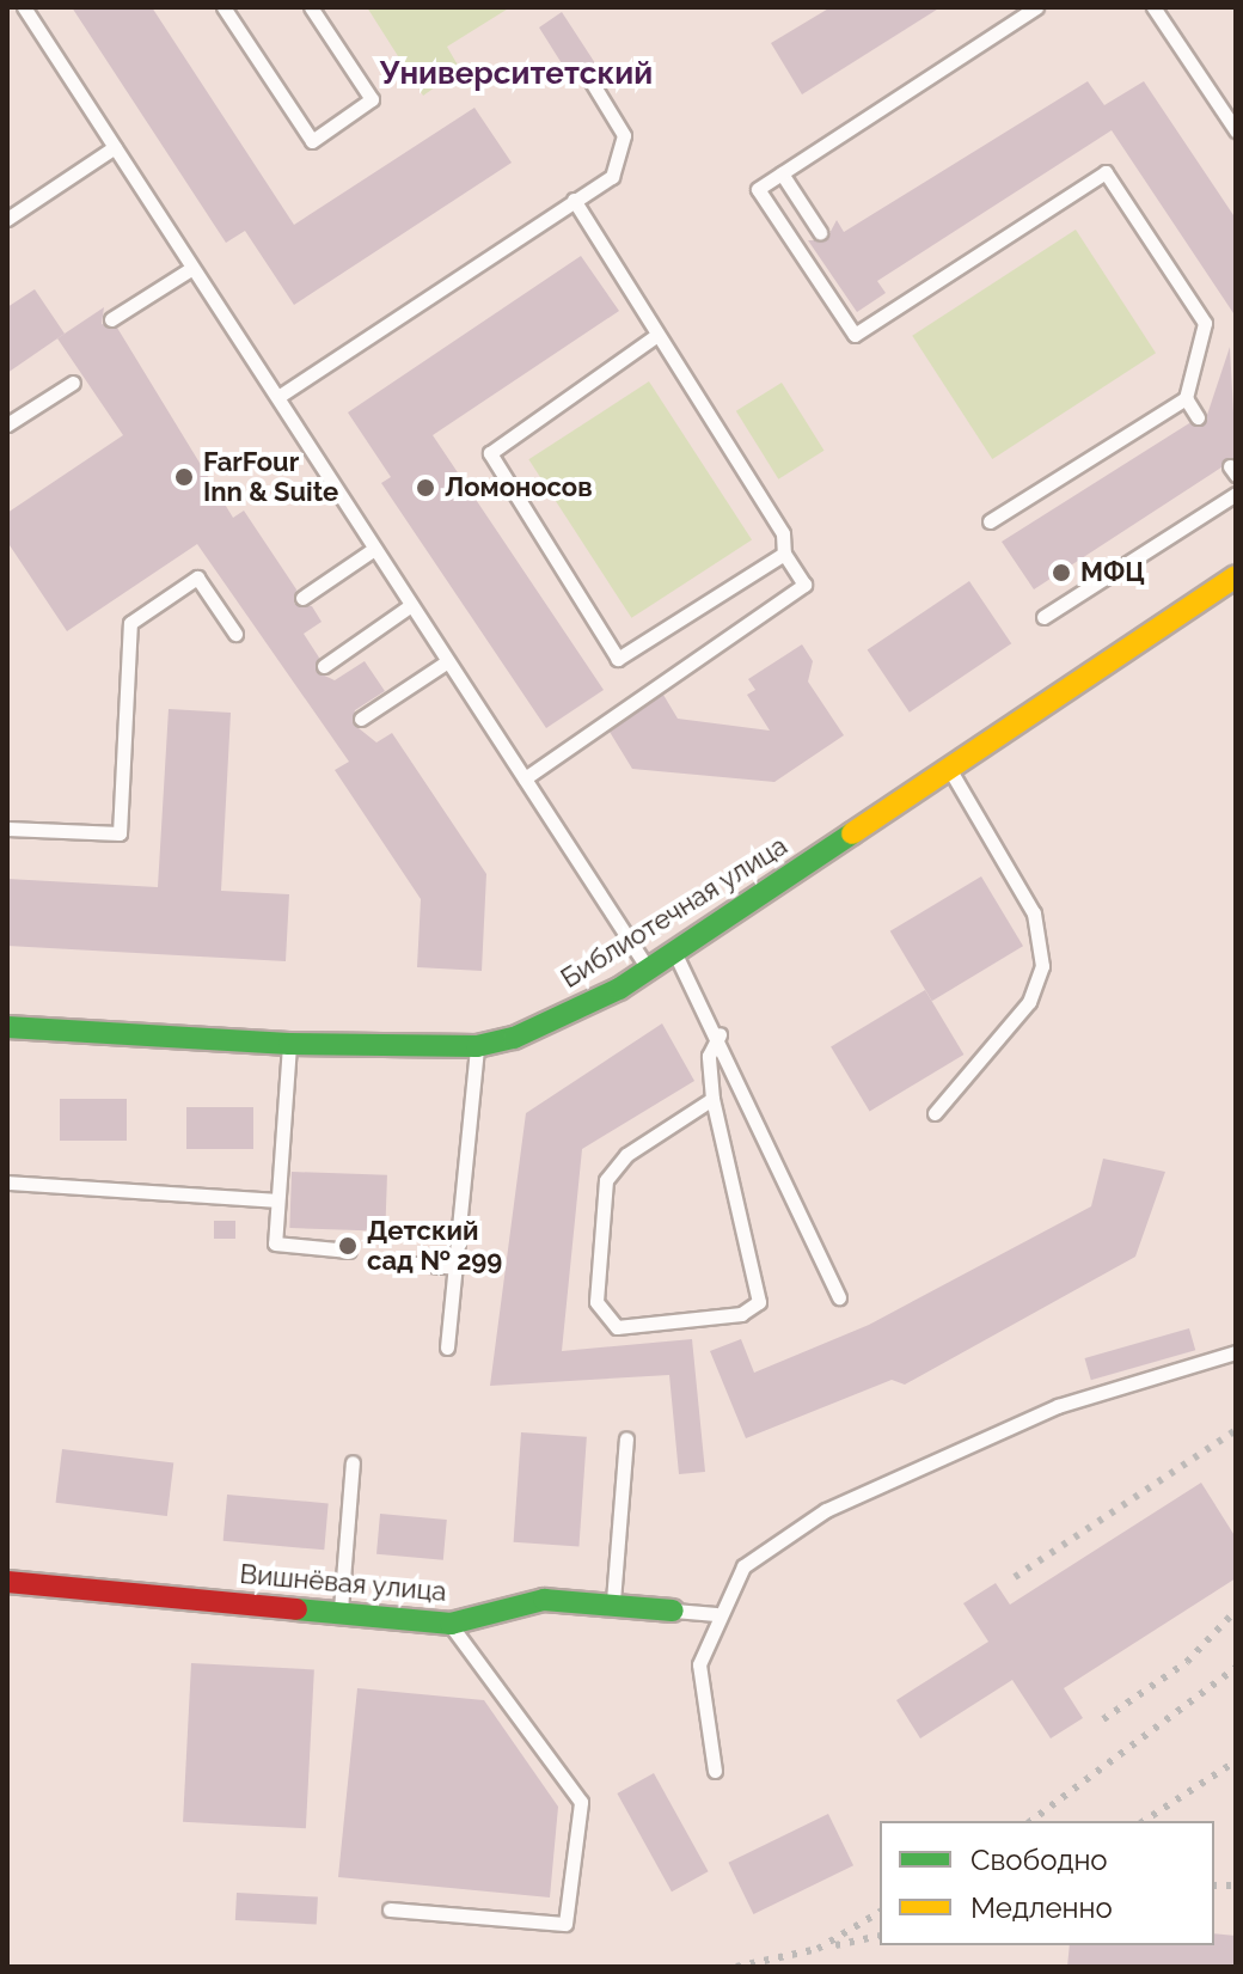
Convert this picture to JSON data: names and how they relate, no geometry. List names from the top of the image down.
{
  "streets": {
    "street": ["Библиотечная улица", "Вишнёвая улица"]
  },
  "districts": ["Университетский"],
  "places": [
    "FarFour Inn & Suite",
    "Ломоносов",
    "МФЦ",
    "Детский сад № 299"
  ],
  "legend": ["Свободно", "Медленно"]
}
